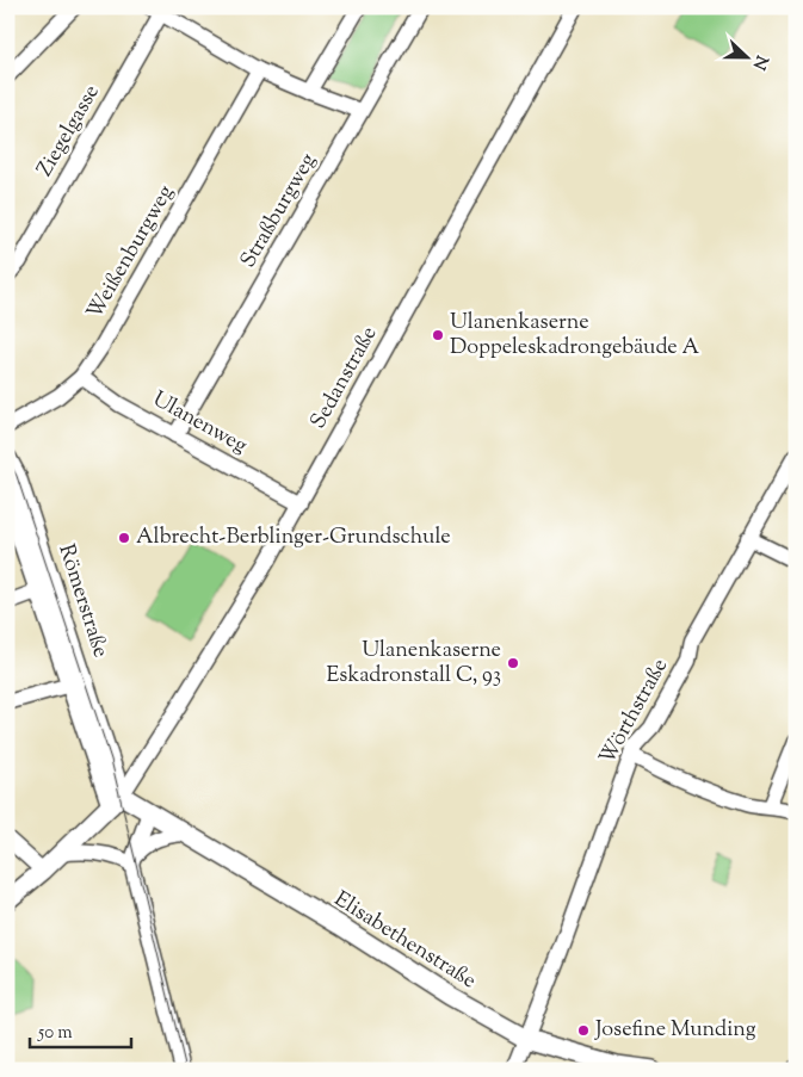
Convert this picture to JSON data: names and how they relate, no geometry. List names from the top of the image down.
{
  "streets": {
    "street": [
      "Ziegelgasse",
      "Straßburgweg",
      "Weißenburgweg",
      "Sedanstraße",
      "Ulanenweg",
      "Römerstraße",
      "Wörthstraße",
      "Elisabethenstraße"
    ]
  },
  "crossings": [
    ["Straßburgweg", "Ulanenweg"],
    ["Weißenburgweg", "Ulanenweg"],
    ["Sedanstraße", "Ulanenweg"],
    ["Sedanstraße", "Elisabethenstraße"],
    ["Wörthstraße", "Elisabethenstraße"]
  ],
  "places": [
    "Ulanenkaserne Doppeleskadrongebäude A",
    "Albrecht-Berblinger-Grundschule",
    "Ulanenkaserne Eskadronstall C, 93",
    "Josefine Munding"
  ],
  "scale_bar": "50 m",
  "north": "right"
}
